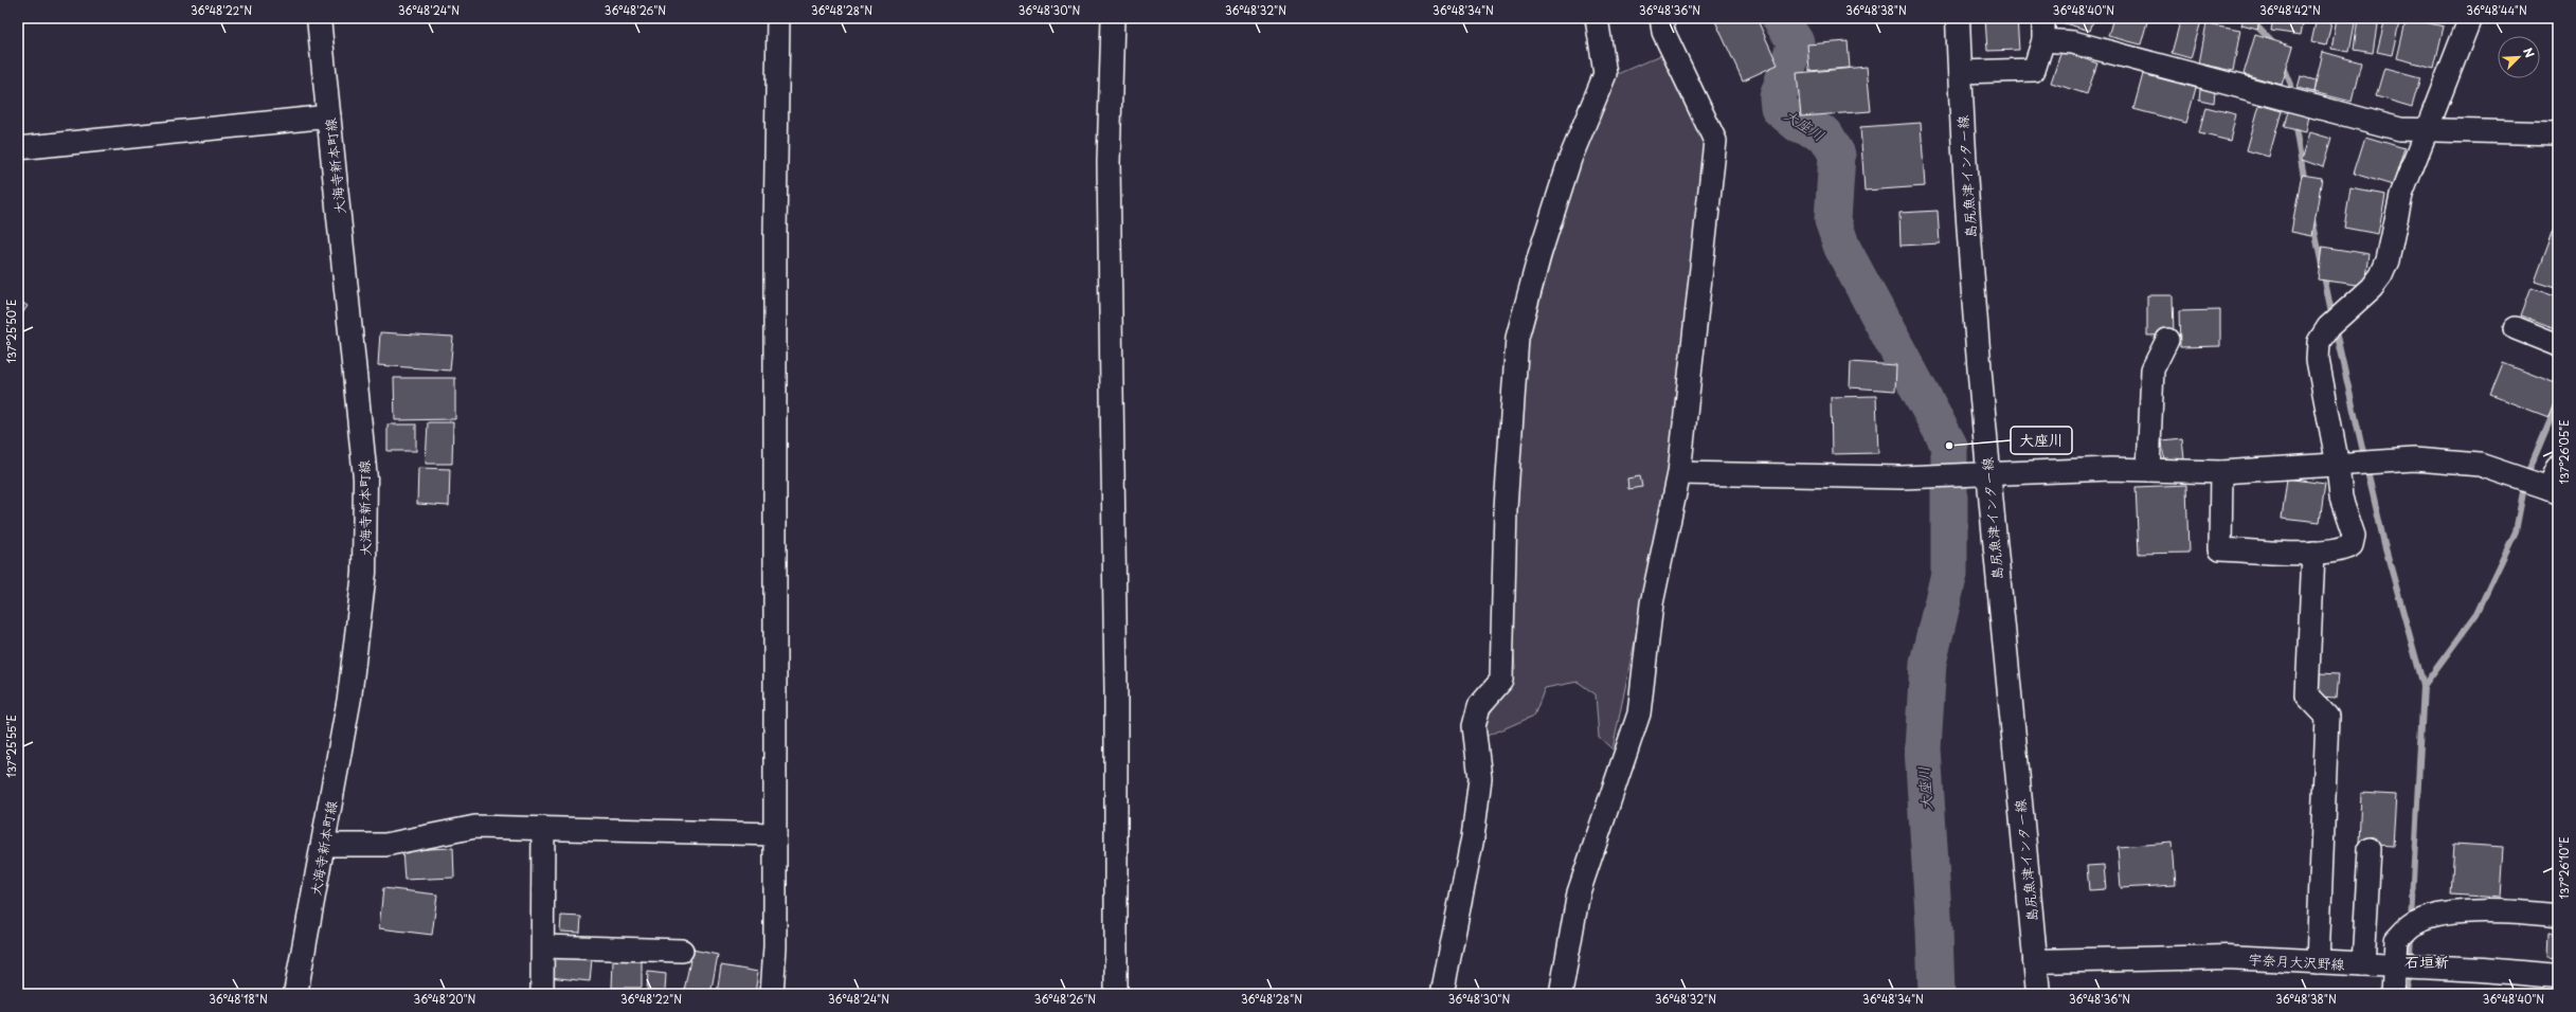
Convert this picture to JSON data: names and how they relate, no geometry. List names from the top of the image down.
{
  "streets": {
    "main road": ["大海寺新本町線", "島尻魚津インター線", "宇奈月大沢野線"]
  },
  "crossings": [
    ["島尻魚津インター線", "宇奈月大沢野線"]
  ],
  "districts": ["石垣新"],
  "water": ["大座川"],
  "places": ["大座川"],
  "north": "top right",
  "coordinates": [
    "36°48'22\"N",
    "36°48'24\"N",
    "36°48'26\"N",
    "36°48'28\"N",
    "36°48'30\"N",
    "36°48'32\"N",
    "36°48'34\"N",
    "36°48'36\"N",
    "36°48'38\"N",
    "36°48'40\"N",
    "36°48'42\"N",
    "36°48'44\"N",
    "137°25'50\"E",
    "137°26'05\"E",
    "137°25'55\"E",
    "137°26'10\"E",
    "36°48'18\"N",
    "36°48'20\"N"
  ]
}
